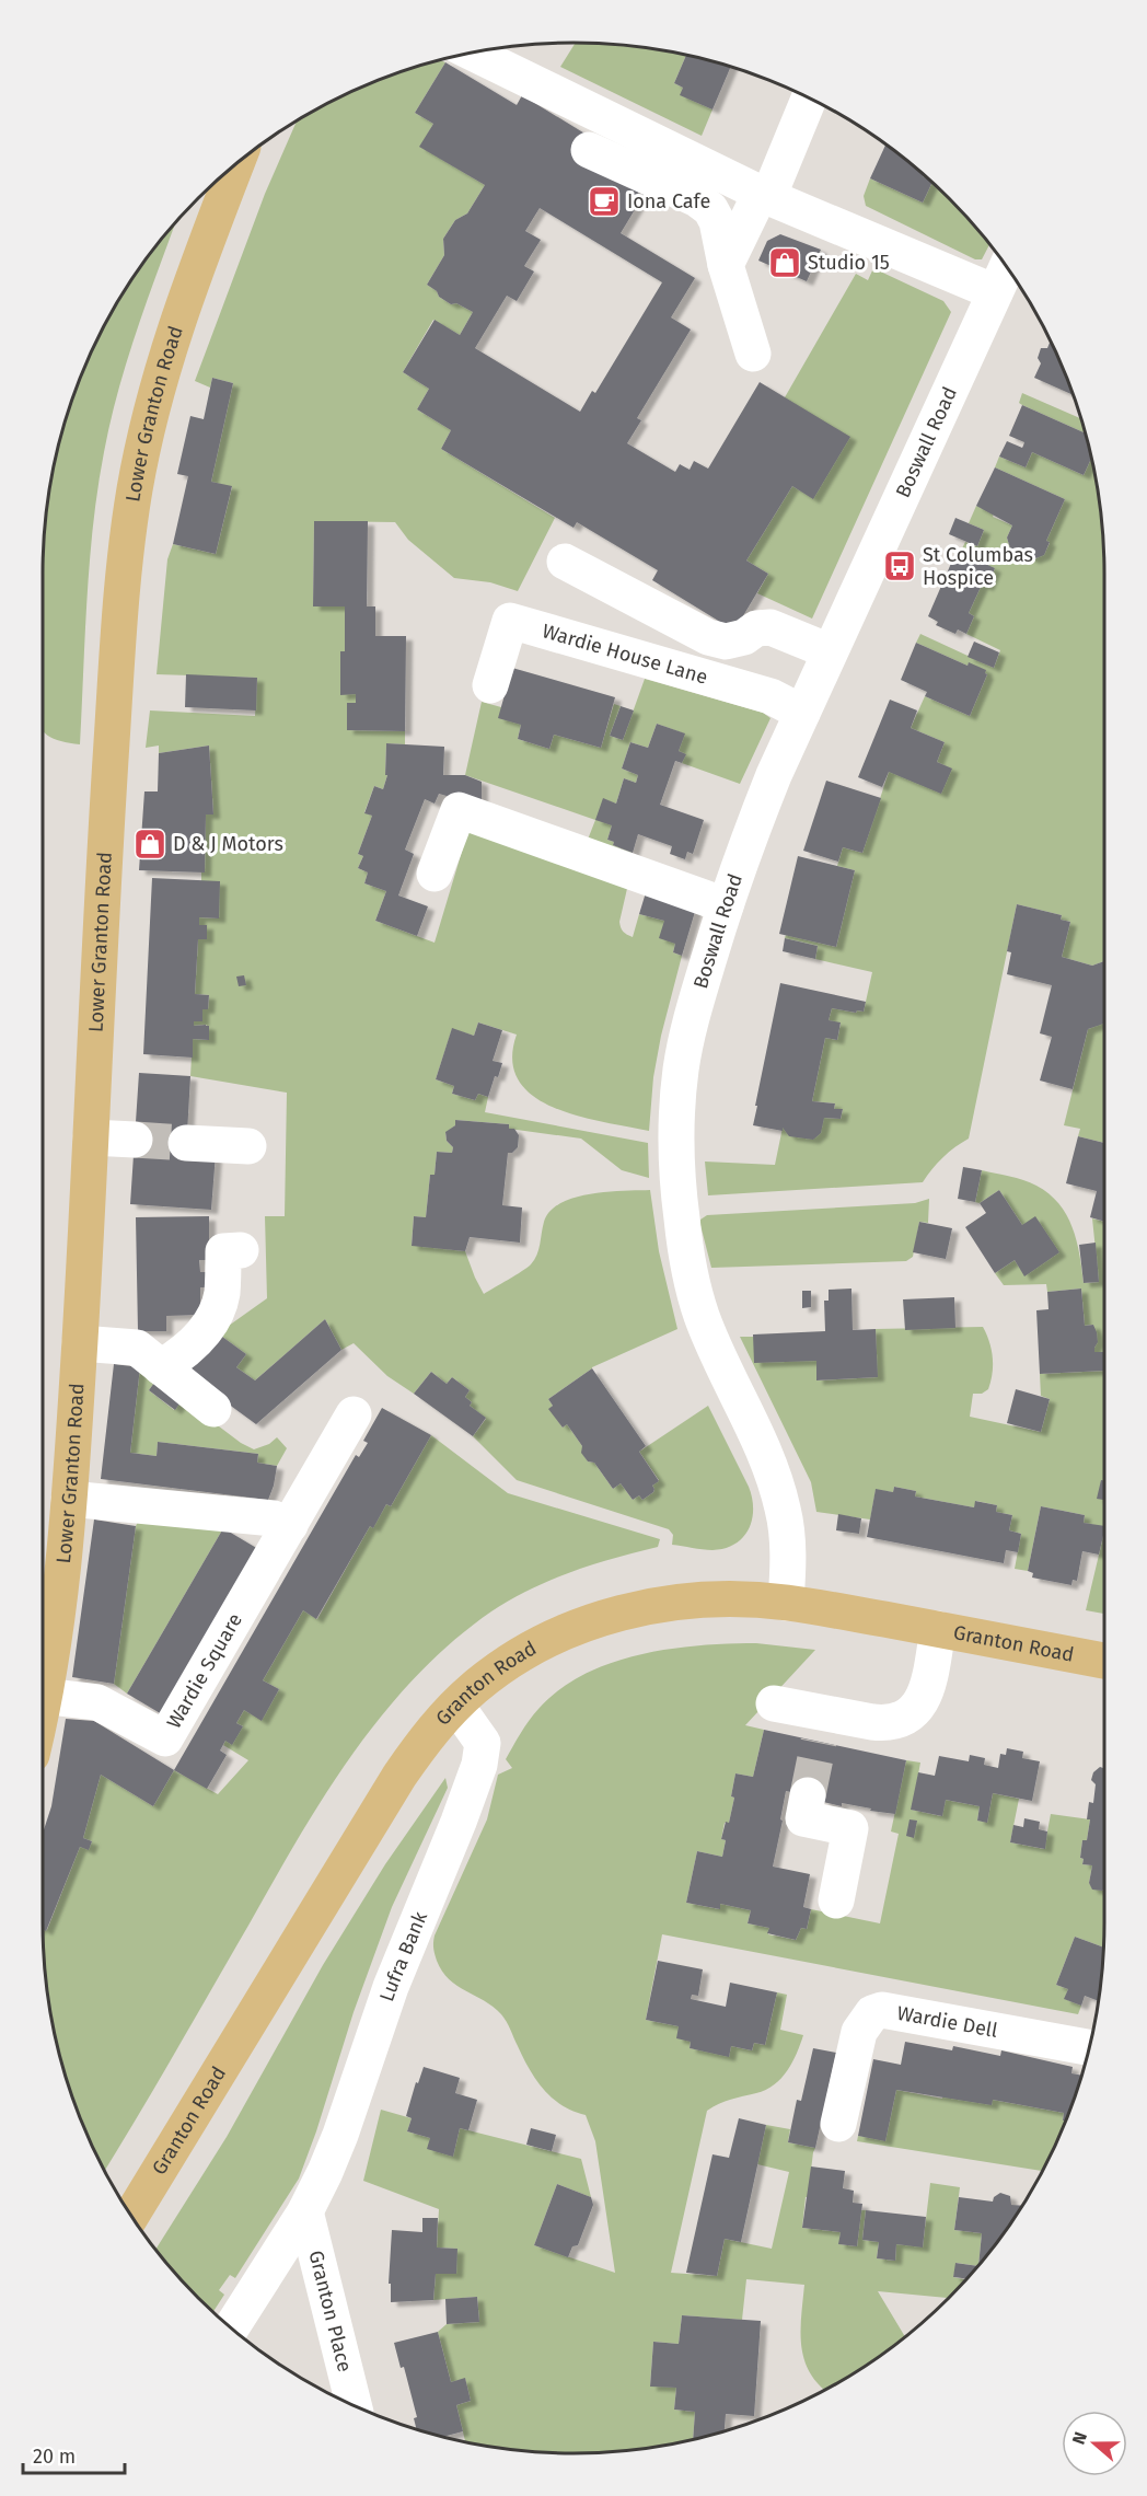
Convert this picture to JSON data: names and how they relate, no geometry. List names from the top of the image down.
{
  "streets": {
    "main road": ["Lower Granton Road", "Granton Road"],
    "street": [
      "Boswall Road",
      "Wardie House Lane",
      "Wardie Square",
      "Lufra Bank",
      "Wardie Dell",
      "Granton Place"
    ]
  },
  "crossings": [
    ["Lower Granton Road", "Wardie Square"],
    ["Boswall Road", "Wardie House Lane"],
    ["Boswall Road", "Granton Road"],
    ["Granton Road", "Lufra Bank"],
    ["Lufra Bank", "Granton Place"]
  ],
  "places": {
    "cafe": ["Iona Cafe"],
    "shop": ["Studio 15", "D & J Motors"],
    "bus stop": ["St Columbas Hospice"]
  },
  "scale_bar": "20 m",
  "north": "left"
}
